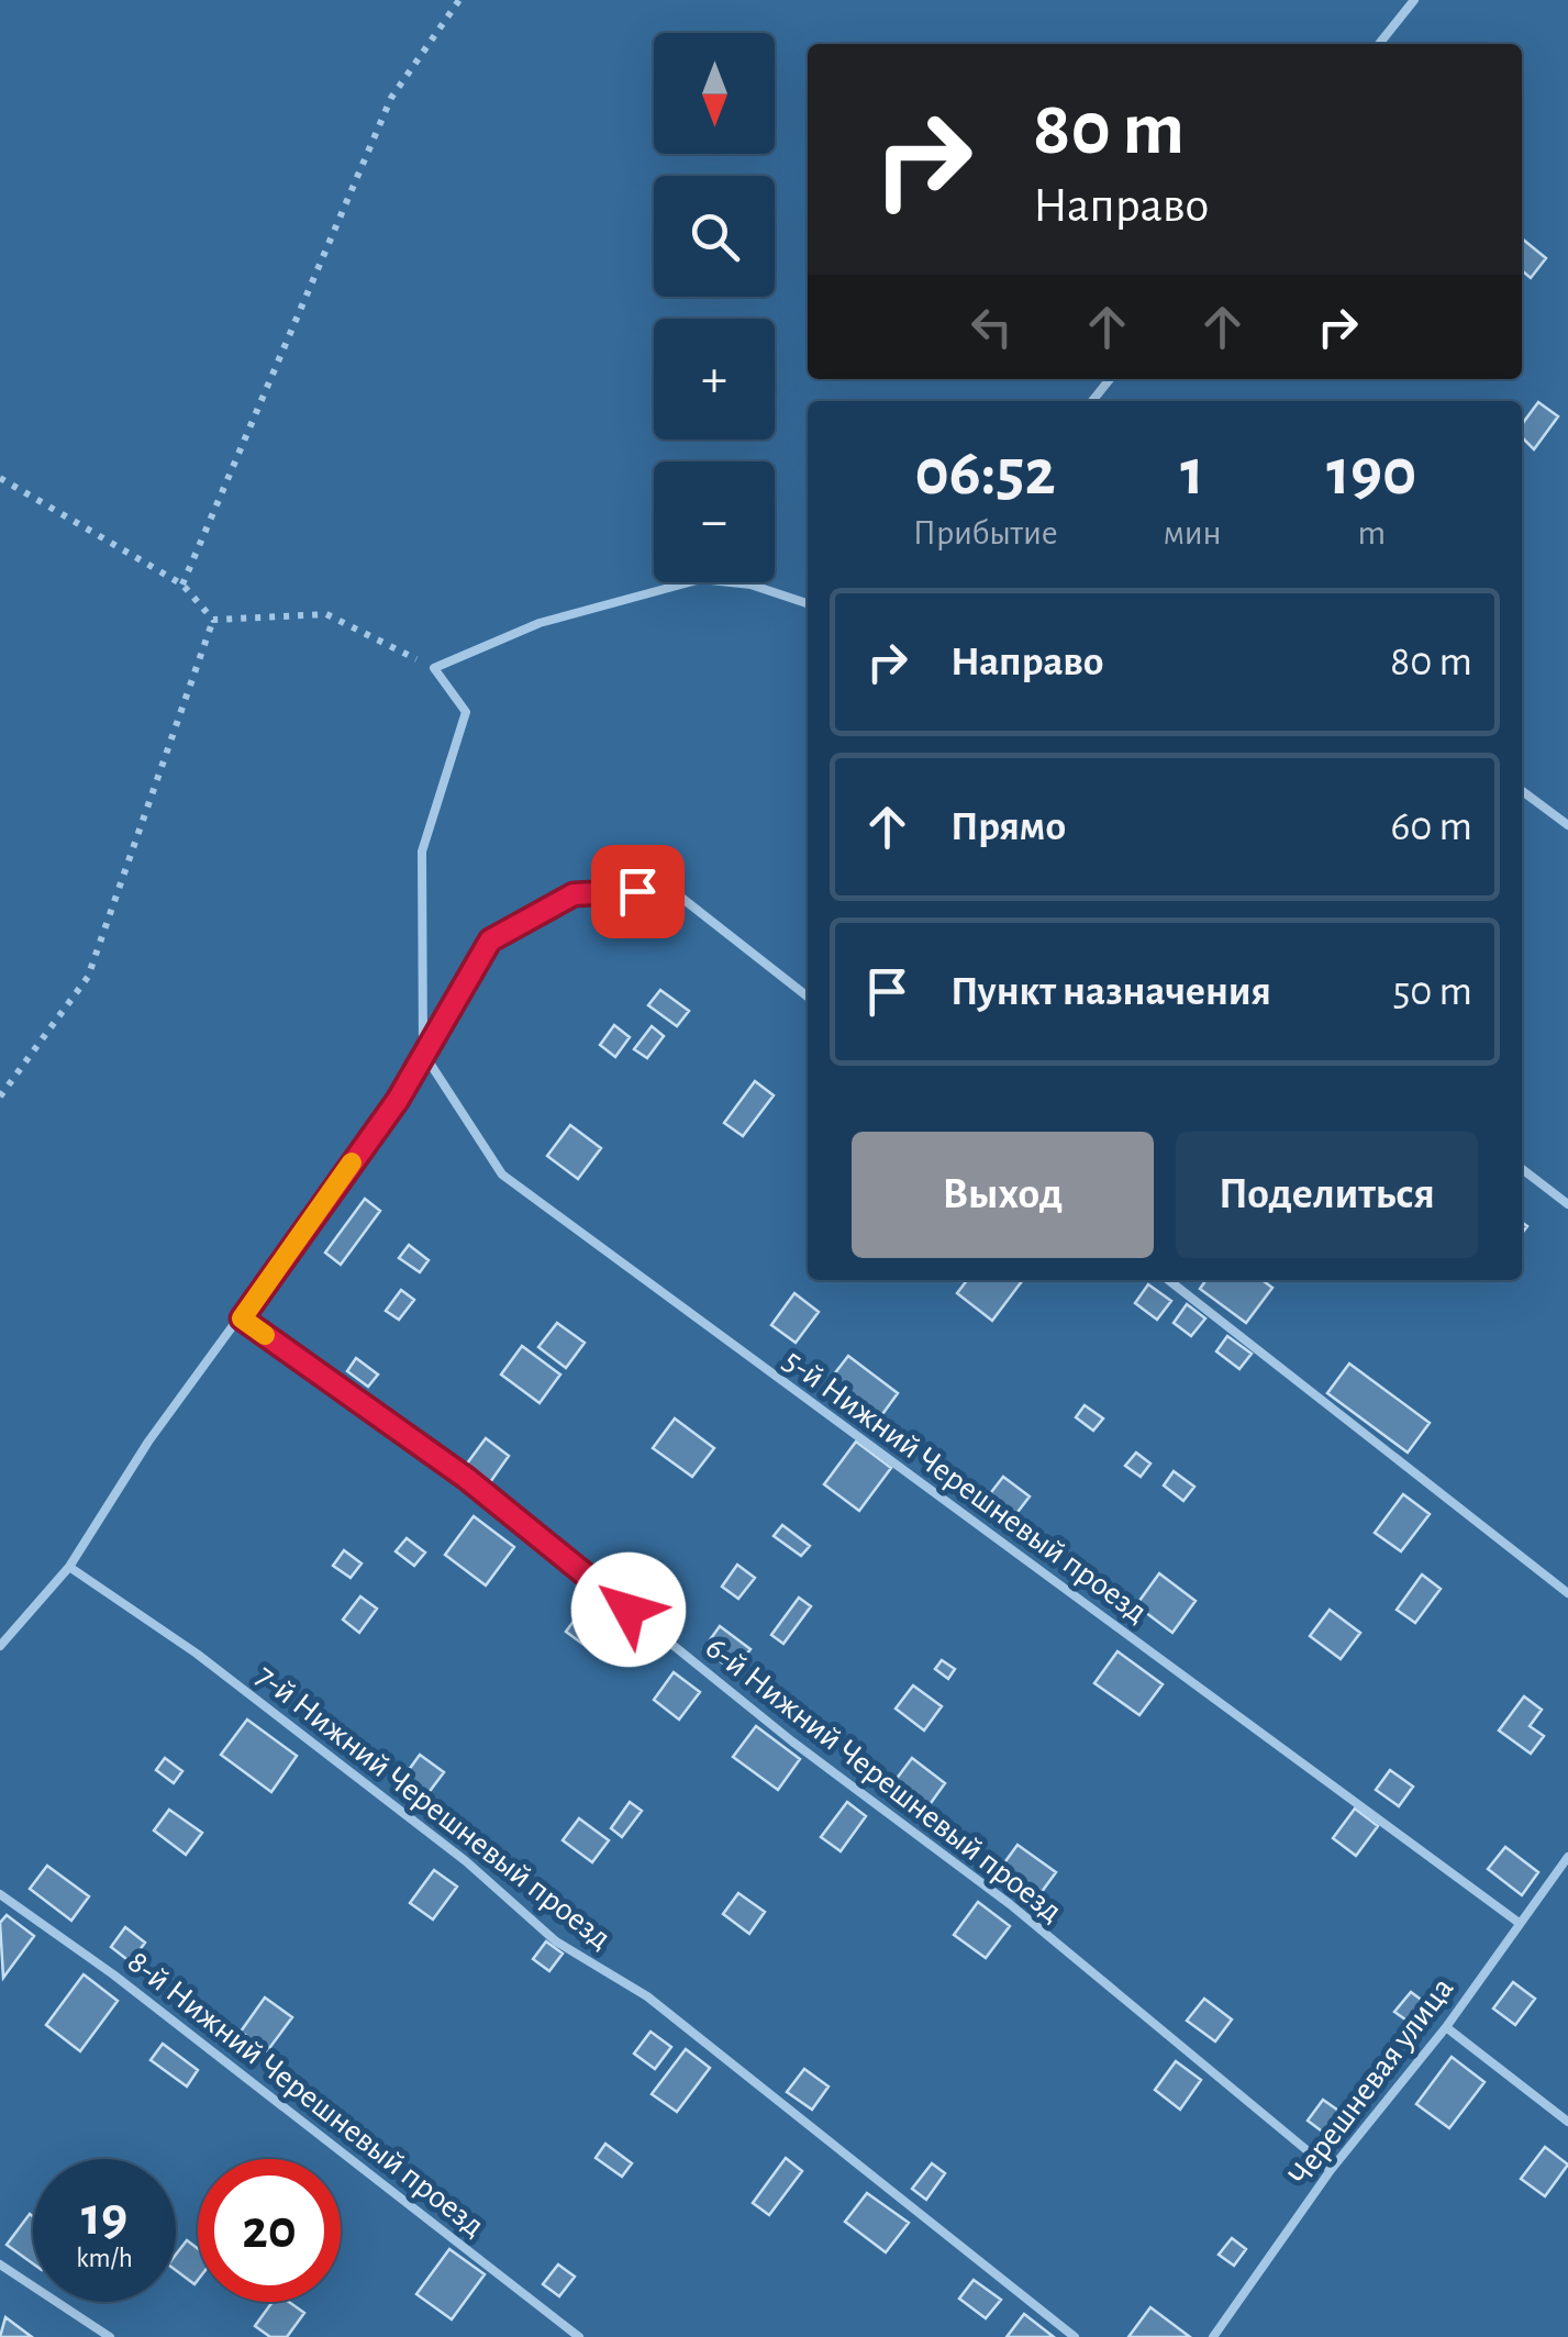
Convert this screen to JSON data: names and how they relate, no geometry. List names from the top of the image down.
{
  "streets": {
    "lane": [
      "5-й Нижний Черешневый проезд",
      "6-й Нижний Черешневый проезд",
      "7-й Нижний Черешневый проезд",
      "Черешневая улица",
      "8-й Нижний Черешневый проезд"
    ]
  },
  "crossings": [
    ["5-й Нижний Черешневый проезд", "Черешневая улица"],
    ["6-й Нижний Черешневый проезд", "Черешневая улица"]
  ],
  "north": "bottom",
  "page": {
    "map_buttons": ["+", "−"],
    "turn": ["80 m", "Направо"],
    "eta": [
      "06:52",
      "Прибытие",
      "1",
      "мин",
      "190",
      "m"
    ],
    "list": [
      {
        "name": "Направо",
        "value": "80 m"
      },
      {
        "name": "Прямо",
        "value": "60 m"
      },
      {
        "name": "Пункт назначения",
        "value": "50 m"
      }
    ],
    "buttons": ["Выход", "Поделиться"],
    "speed": "19 km/h",
    "limit": "20"
  }
}
